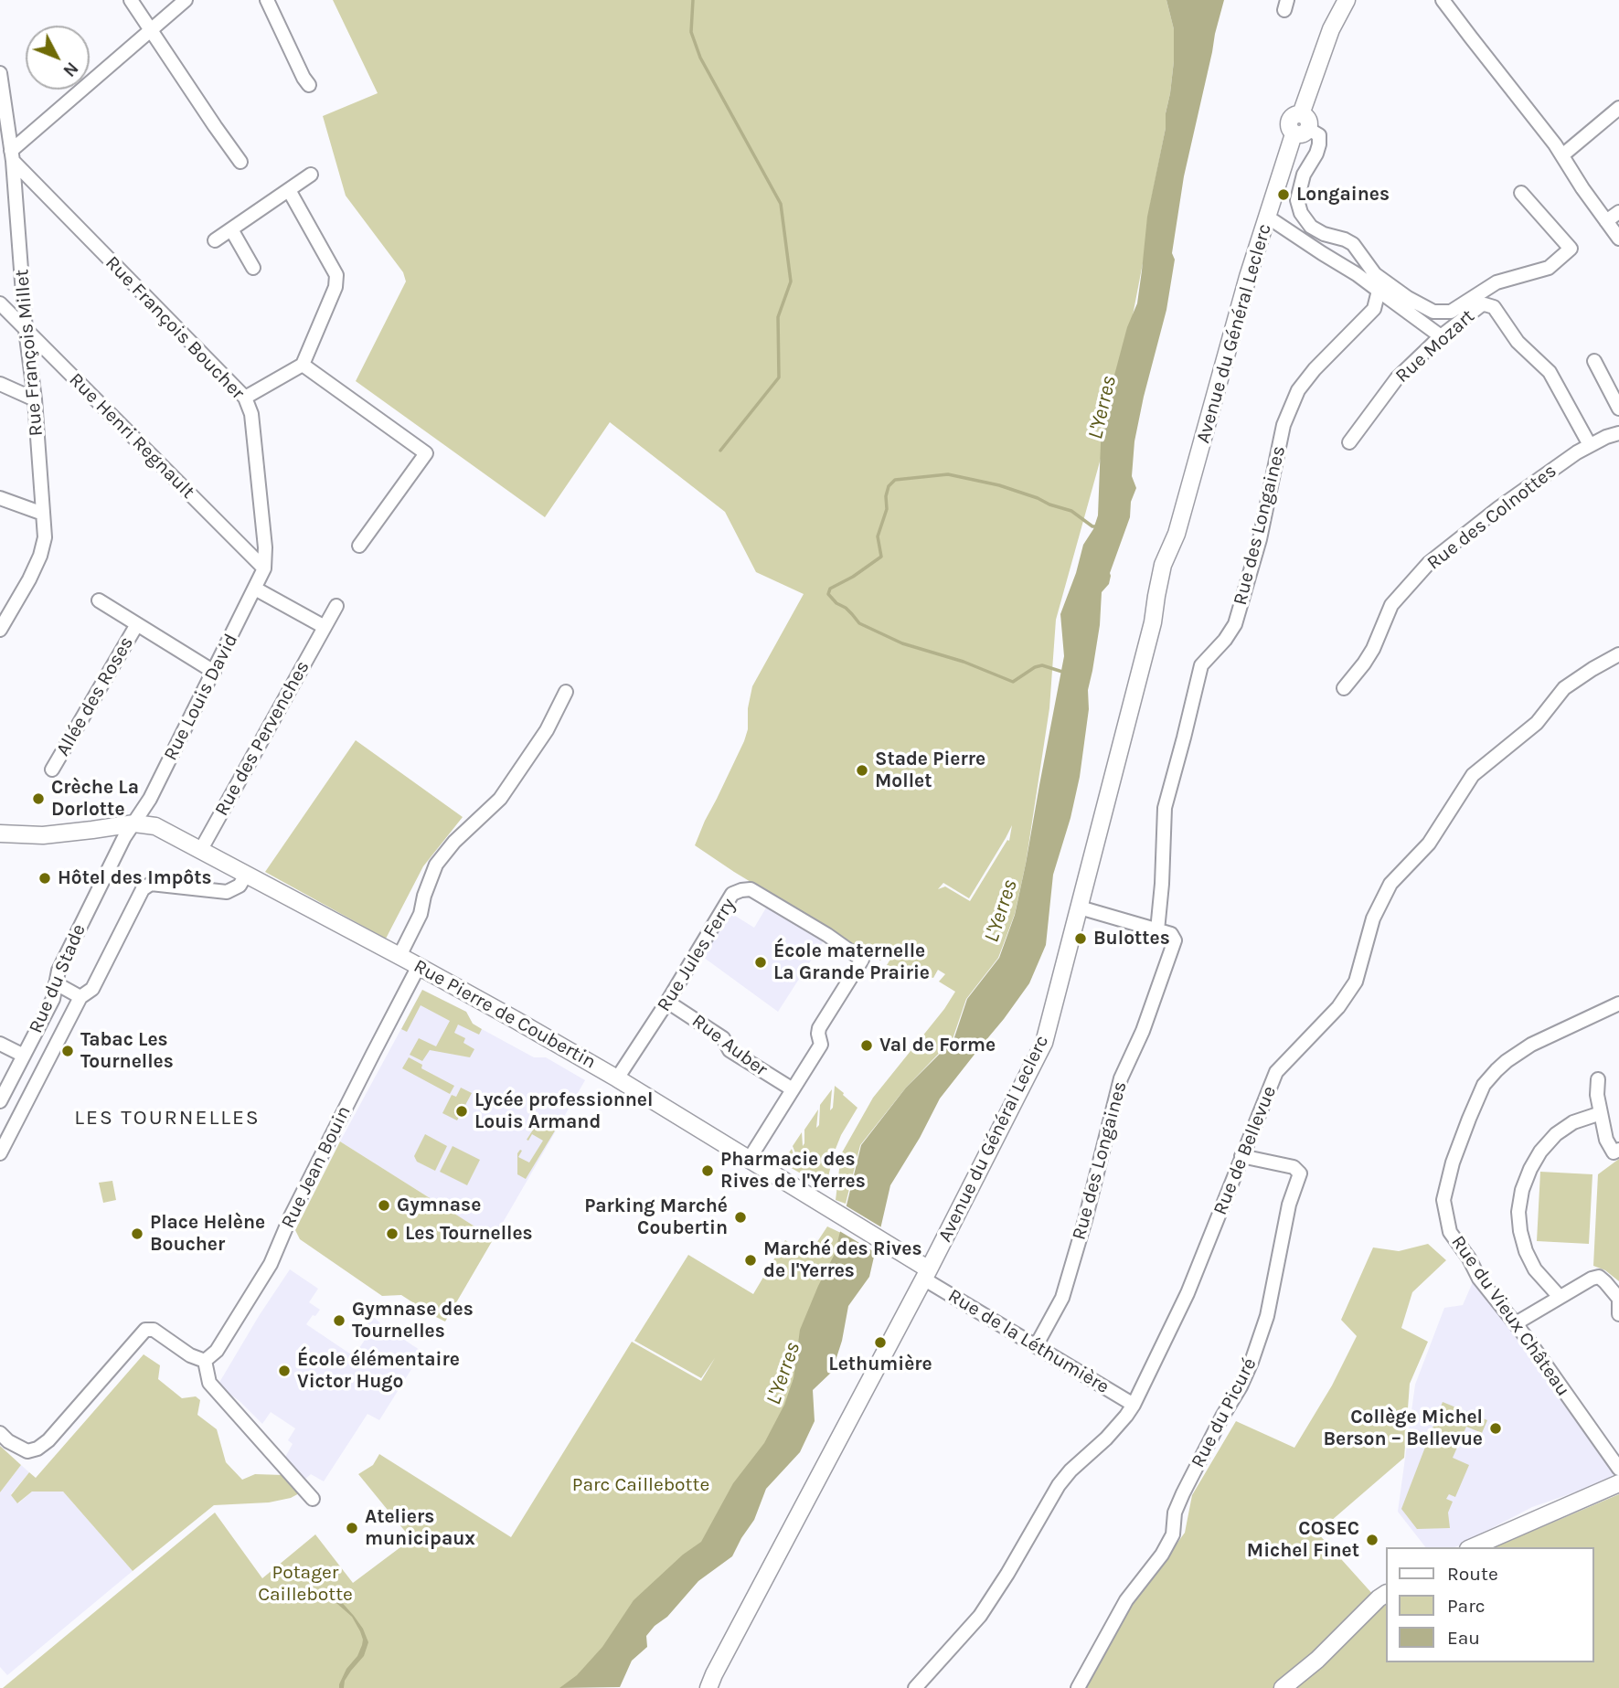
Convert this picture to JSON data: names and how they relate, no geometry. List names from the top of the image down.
{
  "streets": {
    "street": [
      "Rue François Boucher",
      "Avenue du Général Leclerc",
      "Rue Mozart",
      "Rue François Millet",
      "Rue Henri Regnault",
      "Rue des Colnottes",
      "Rue des Longaines",
      "Allée des Roses",
      "Rue Louis David",
      "Rue des Pervenches",
      "Rue Jules Ferry",
      "Rue du Stade",
      "Rue Pierre de Coubertin",
      "Rue Auber",
      "Rue de Bellevue",
      "Rue Jean Bouin",
      "Rue du Vieux Château",
      "Rue de la Léthumière",
      "Rue du Picuré"
    ]
  },
  "crossings": [
    ["Rue François Boucher", "Rue François Millet"],
    ["Rue François Boucher", "Rue Henri Regnault"],
    ["Rue François Boucher", "Rue Louis David"],
    ["Avenue du Général Leclerc", "Rue Pierre de Coubertin"],
    ["Avenue du Général Leclerc", "Rue de la Léthumière"],
    ["Rue Mozart", "Rue des Colnottes"],
    ["Rue François Millet", "Rue Henri Regnault"],
    ["Rue Henri Regnault", "Rue Louis David"],
    ["Rue des Longaines", "Rue de la Léthumière"],
    ["Rue Louis David", "Rue du Stade"],
    ["Rue Louis David", "Rue Pierre de Coubertin"],
    ["Rue des Pervenches", "Rue Pierre de Coubertin"],
    ["Rue Jules Ferry", "Rue Pierre de Coubertin"],
    ["Rue Jules Ferry", "Rue Auber"],
    ["Rue du Stade", "Rue Pierre de Coubertin"],
    ["Rue Pierre de Coubertin", "Rue Jean Bouin"],
    ["Rue Pierre de Coubertin", "Rue de la Léthumière"],
    ["Rue de Bellevue", "Rue de la Léthumière"],
    ["Rue de Bellevue", "Rue du Picuré"]
  ],
  "districts": ["LES TOURNELLES"],
  "water": ["L'Yerres"],
  "parks": ["Parc Caillebotte", "Potager Caillebotte"],
  "places": [
    "Longaines",
    "Stade Pierre Mollet",
    "Crèche La Dorlotte",
    "Hôtel des Impôts",
    "Bulottes",
    "École maternelle La Grande Prairie",
    "Val de Forme",
    "Tabac Les Tournelles",
    "Lycée professionnel Louis Armand",
    "Pharmacie des Rives de l'Yerres",
    "Gymnase",
    "Parking Marché Coubertin",
    "Place Helène Boucher",
    "Les Tournelles",
    "Marché des Rives de l'Yerres",
    "Gymnase des Tournelles",
    "Lethumière",
    "École élémentaire Victor Hugo",
    "Collège Michel Berson – Bellevue",
    "Ateliers municipaux",
    "COSEC Michel Finet"
  ],
  "legend": ["Route", "Parc", "Eau"],
  "north": "bottom right"
}
